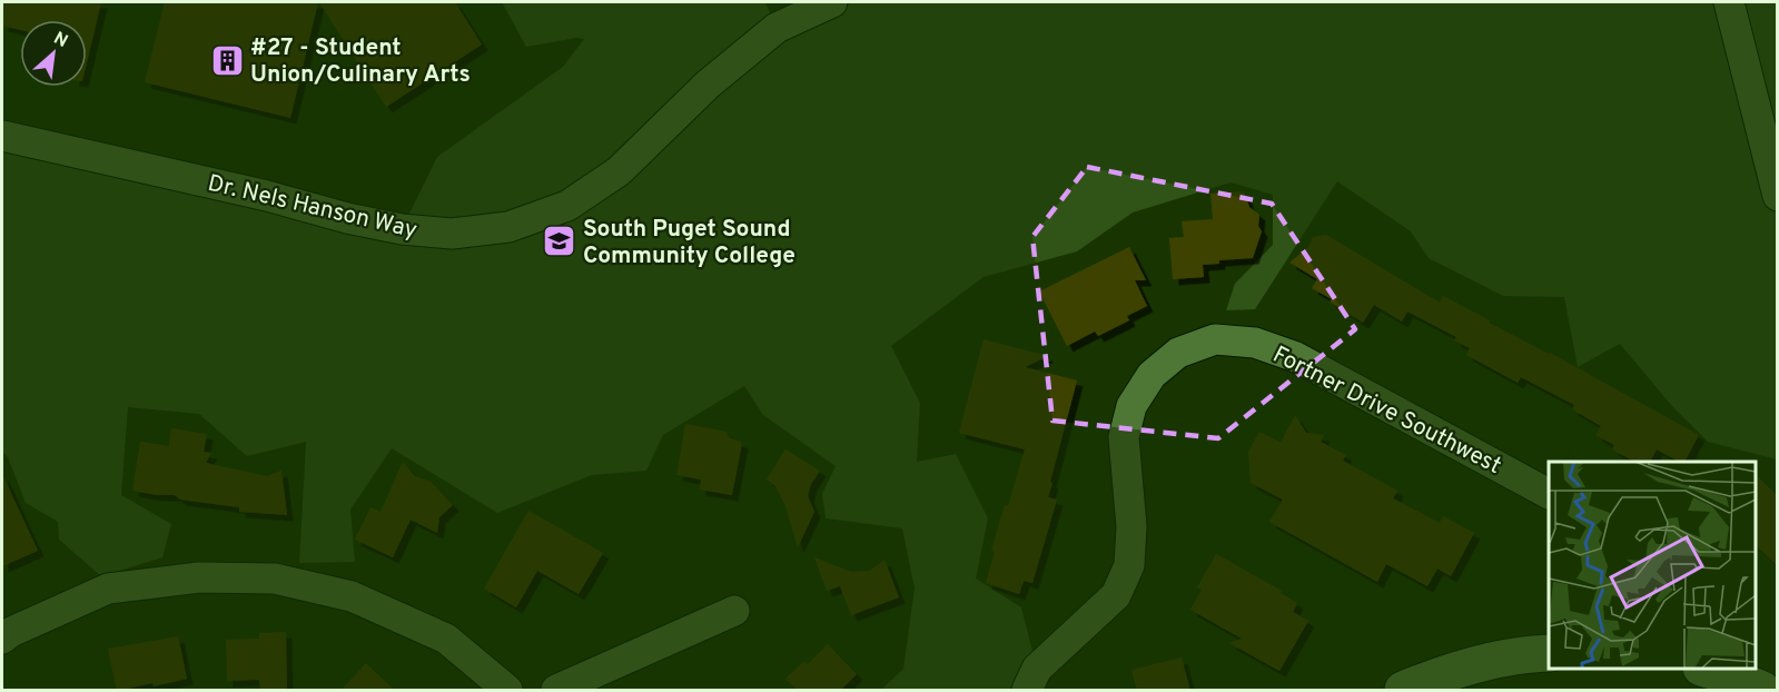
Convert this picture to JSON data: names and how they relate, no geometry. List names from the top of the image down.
{
  "streets": {
    "street": ["Dr. Nels Hanson Way", "Fortner Drive Southwest"]
  },
  "places": {
    "building": ["#27 - Student Union/Culinary Arts"],
    "school or university": ["South Puget Sound Community College"]
  },
  "north": "top right"
}
